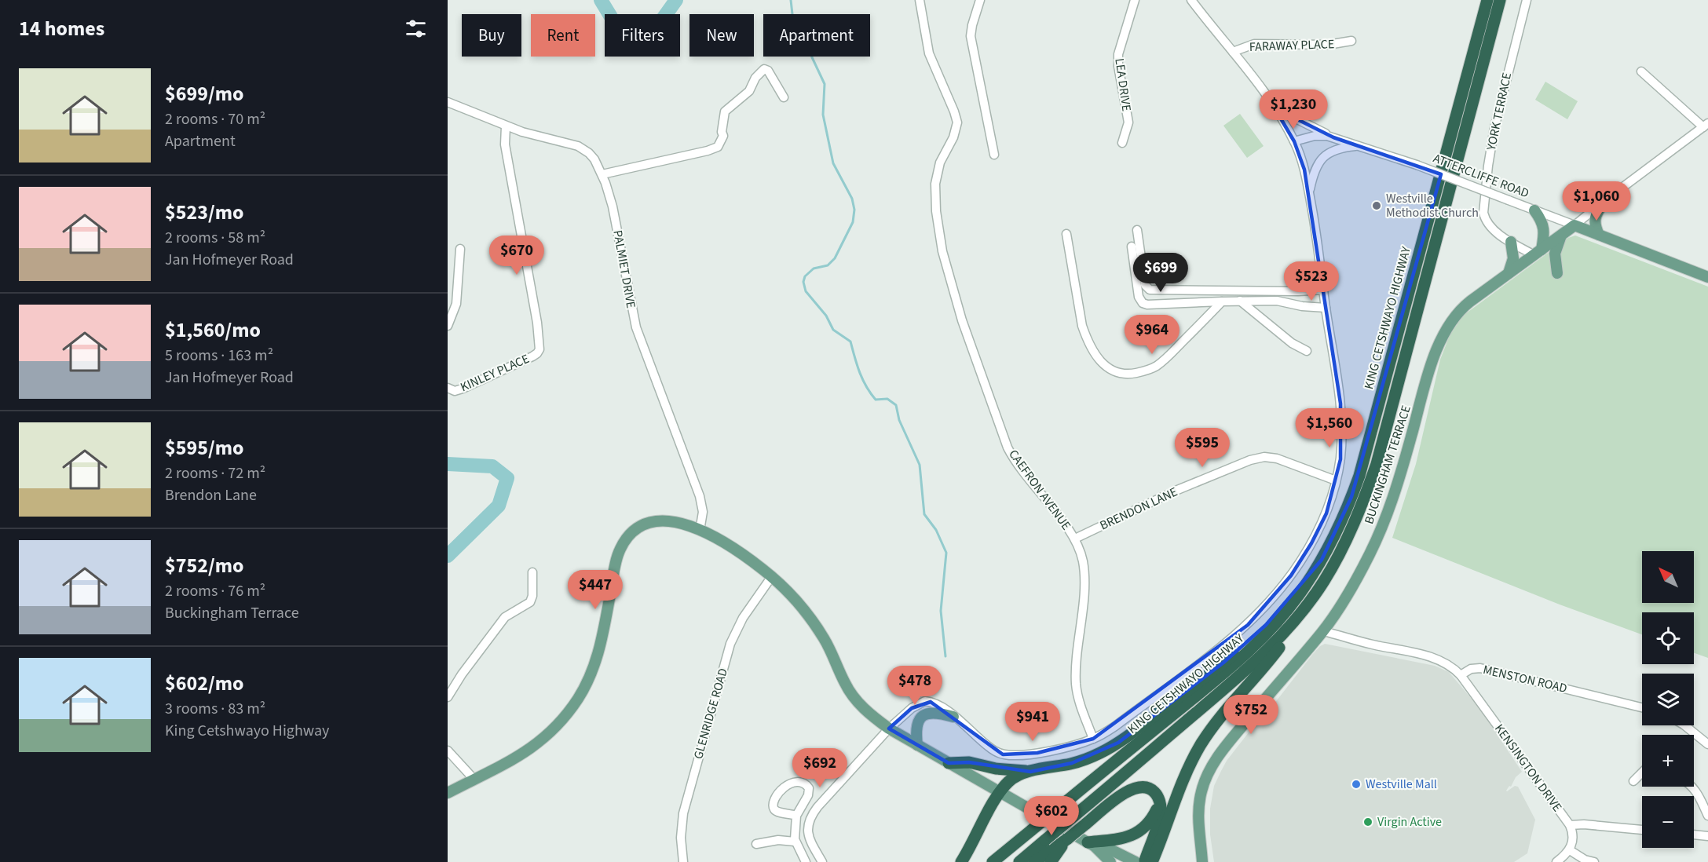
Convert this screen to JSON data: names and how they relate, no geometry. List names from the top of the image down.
{
  "streets": {
    "highway": ["KING CETSHWAYO HIGHWAY"],
    "main road": ["ATTERCLIFFE ROAD", "BUCKINGHAM TERRACE"],
    "street": [
      "FARAWAY PLACE",
      "LEA DRIVE",
      "YORK TERRACE",
      "PALMIET DRIVE",
      "KINLEY PLACE",
      "CAEFRON AVENUE",
      "BRENDON LANE",
      "MENSTON ROAD",
      "GLENRIDGE ROAD",
      "KENSINGTON DRIVE"
    ]
  },
  "crossings": [
    ["YORK TERRACE", "BUCKINGHAM TERRACE"],
    ["ATTERCLIFFE ROAD", "BUCKINGHAM TERRACE"],
    ["PALMIET DRIVE", "KINLEY PLACE"],
    ["CAEFRON AVENUE", "BRENDON LANE"],
    ["MENSTON ROAD", "KENSINGTON DRIVE"]
  ],
  "places": ["Westville Methodist Church", "Westville Mall", "Virgin Active"],
  "north": "top left",
  "page": {
    "heading": "14 homes",
    "chip": [
      "Buy",
      "Rent",
      "Filters",
      "New",
      "Apartment"
    ],
    "list": [
      {
        "name": "$699/mo",
        "note": "2 rooms · 70 m² · Apartment"
      },
      {
        "name": "$523/mo",
        "note": "2 rooms · 58 m² · Jan Hofmeyer Road"
      },
      {
        "name": "$1,560/mo",
        "note": "5 rooms · 163 m² · Jan Hofmeyer Road"
      },
      {
        "name": "$595/mo",
        "note": "2 rooms · 72 m² · Brendon Lane"
      },
      {
        "name": "$752/mo",
        "note": "2 rooms · 76 m² · Buckingham Terrace"
      },
      {
        "name": "$602/mo",
        "note": "3 rooms · 83 m² · King Cetshwayo Highway"
      }
    ],
    "price": [
      "$1,230",
      "$1,060",
      "$670",
      "$699",
      "$523",
      "$964",
      "$1,560",
      "$595",
      "$447",
      "$478",
      "$752",
      "$941",
      "$692",
      "$602"
    ],
    "map_buttons": ["+", "−"]
  }
}
